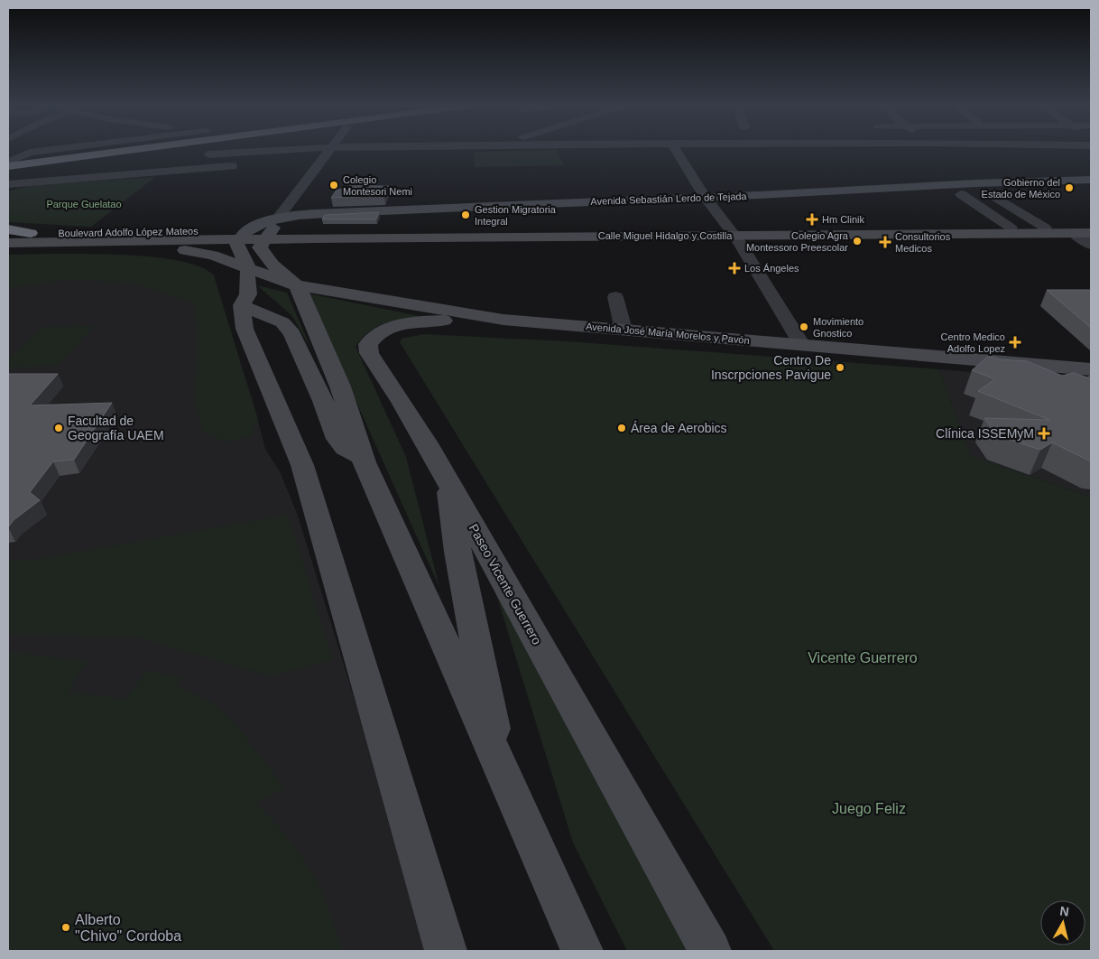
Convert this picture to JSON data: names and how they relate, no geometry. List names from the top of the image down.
{
  "streets": {
    "main road": [
      "Avenida Sebastián Lerdo de Tejada",
      "Boulevard Adolfo López Mateos",
      "Calle Miguel Hidalgo y Costilla",
      "Avenida José María Morelos y Pavón",
      "Paseo Vicente Guerrero"
    ]
  },
  "crossings": [
    ["Avenida Sebastián Lerdo de Tejada", "Boulevard Adolfo López Mateos"],
    ["Avenida Sebastián Lerdo de Tejada", "Calle Miguel Hidalgo y Costilla"],
    ["Boulevard Adolfo López Mateos", "Calle Miguel Hidalgo y Costilla"],
    ["Avenida José María Morelos y Pavón", "Paseo Vicente Guerrero"]
  ],
  "parks": ["Parque Guelatao", "Vicente Guerrero", "Juego Feliz"],
  "places": {
    "other": [
      "Colegio Montesori Nemi",
      "Gobierno del Estado de México",
      "Gestion Migratoria Integral",
      "Colegio Agra Montessoro Preescolar",
      "Movimiento Gnostico",
      "Centro De Inscrpciones Pavigue",
      "Facultad de Geografía UAEM",
      "Área de Aerobics",
      "Alberto \"Chivo\" Cordoba"
    ],
    "health": [
      "Hm Clinik",
      "Consultorios Medicos",
      "Los Ángeles",
      "Centro Medico Adolfo Lopez",
      "Clínica ISSEMyM"
    ]
  },
  "north": "top"
}
